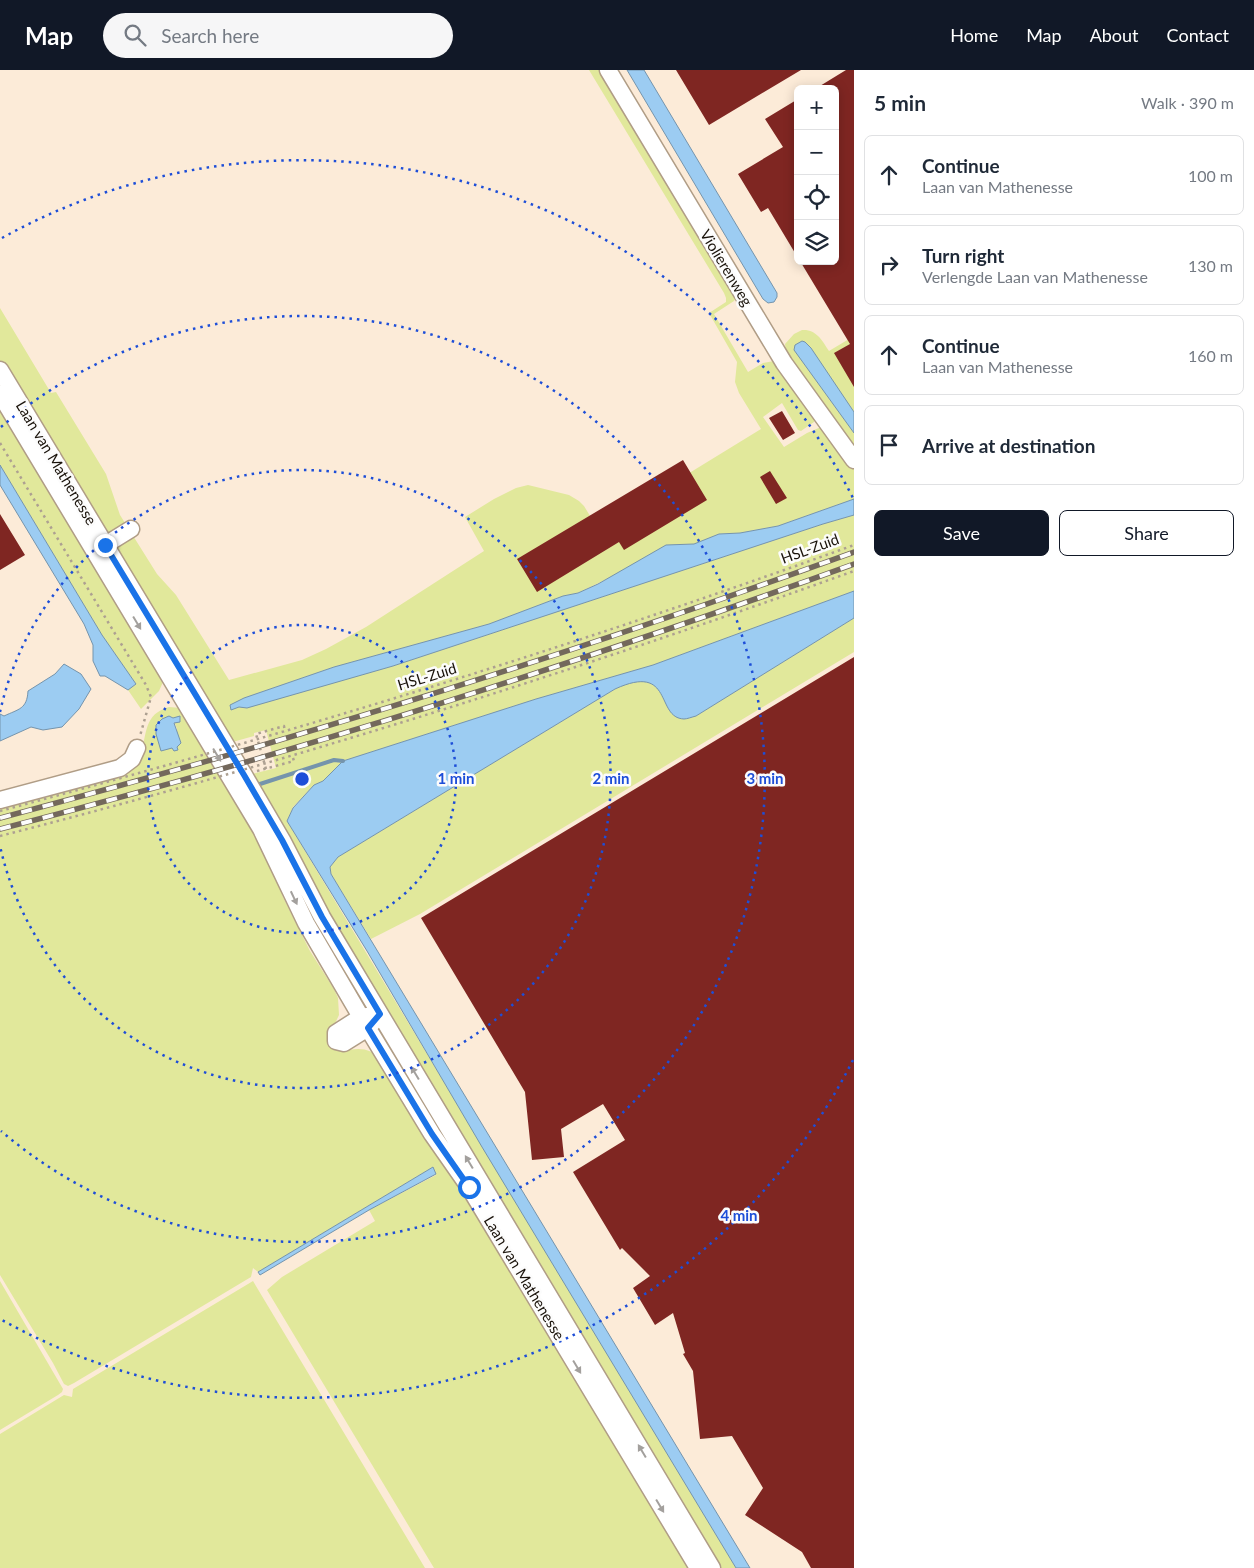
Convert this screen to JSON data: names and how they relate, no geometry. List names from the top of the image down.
{
  "streets": {
    "street": ["Violierenweg", "Laan van Mathenesse"],
    "path": ["HSL-Zuid"]
  },
  "page": {
    "header": "Map",
    "search": "Search here",
    "nav": [
      "Home",
      "Map",
      "About",
      "Contact"
    ],
    "heading": ["5 min", "Walk · 390 m"],
    "map_buttons": ["+", "−"],
    "list": [
      ["Continue", "Laan van Mathenesse", "100 m"],
      ["Turn right", "Verlengde Laan van Mathenesse", "130 m"],
      ["Continue", "Laan van Mathenesse", "160 m"],
      "Arrive at destination"
    ],
    "buttons": ["Save", "Share"]
  },
  "rings": [
    "1 min",
    "2 min",
    "3 min",
    "4 min"
  ]
}
